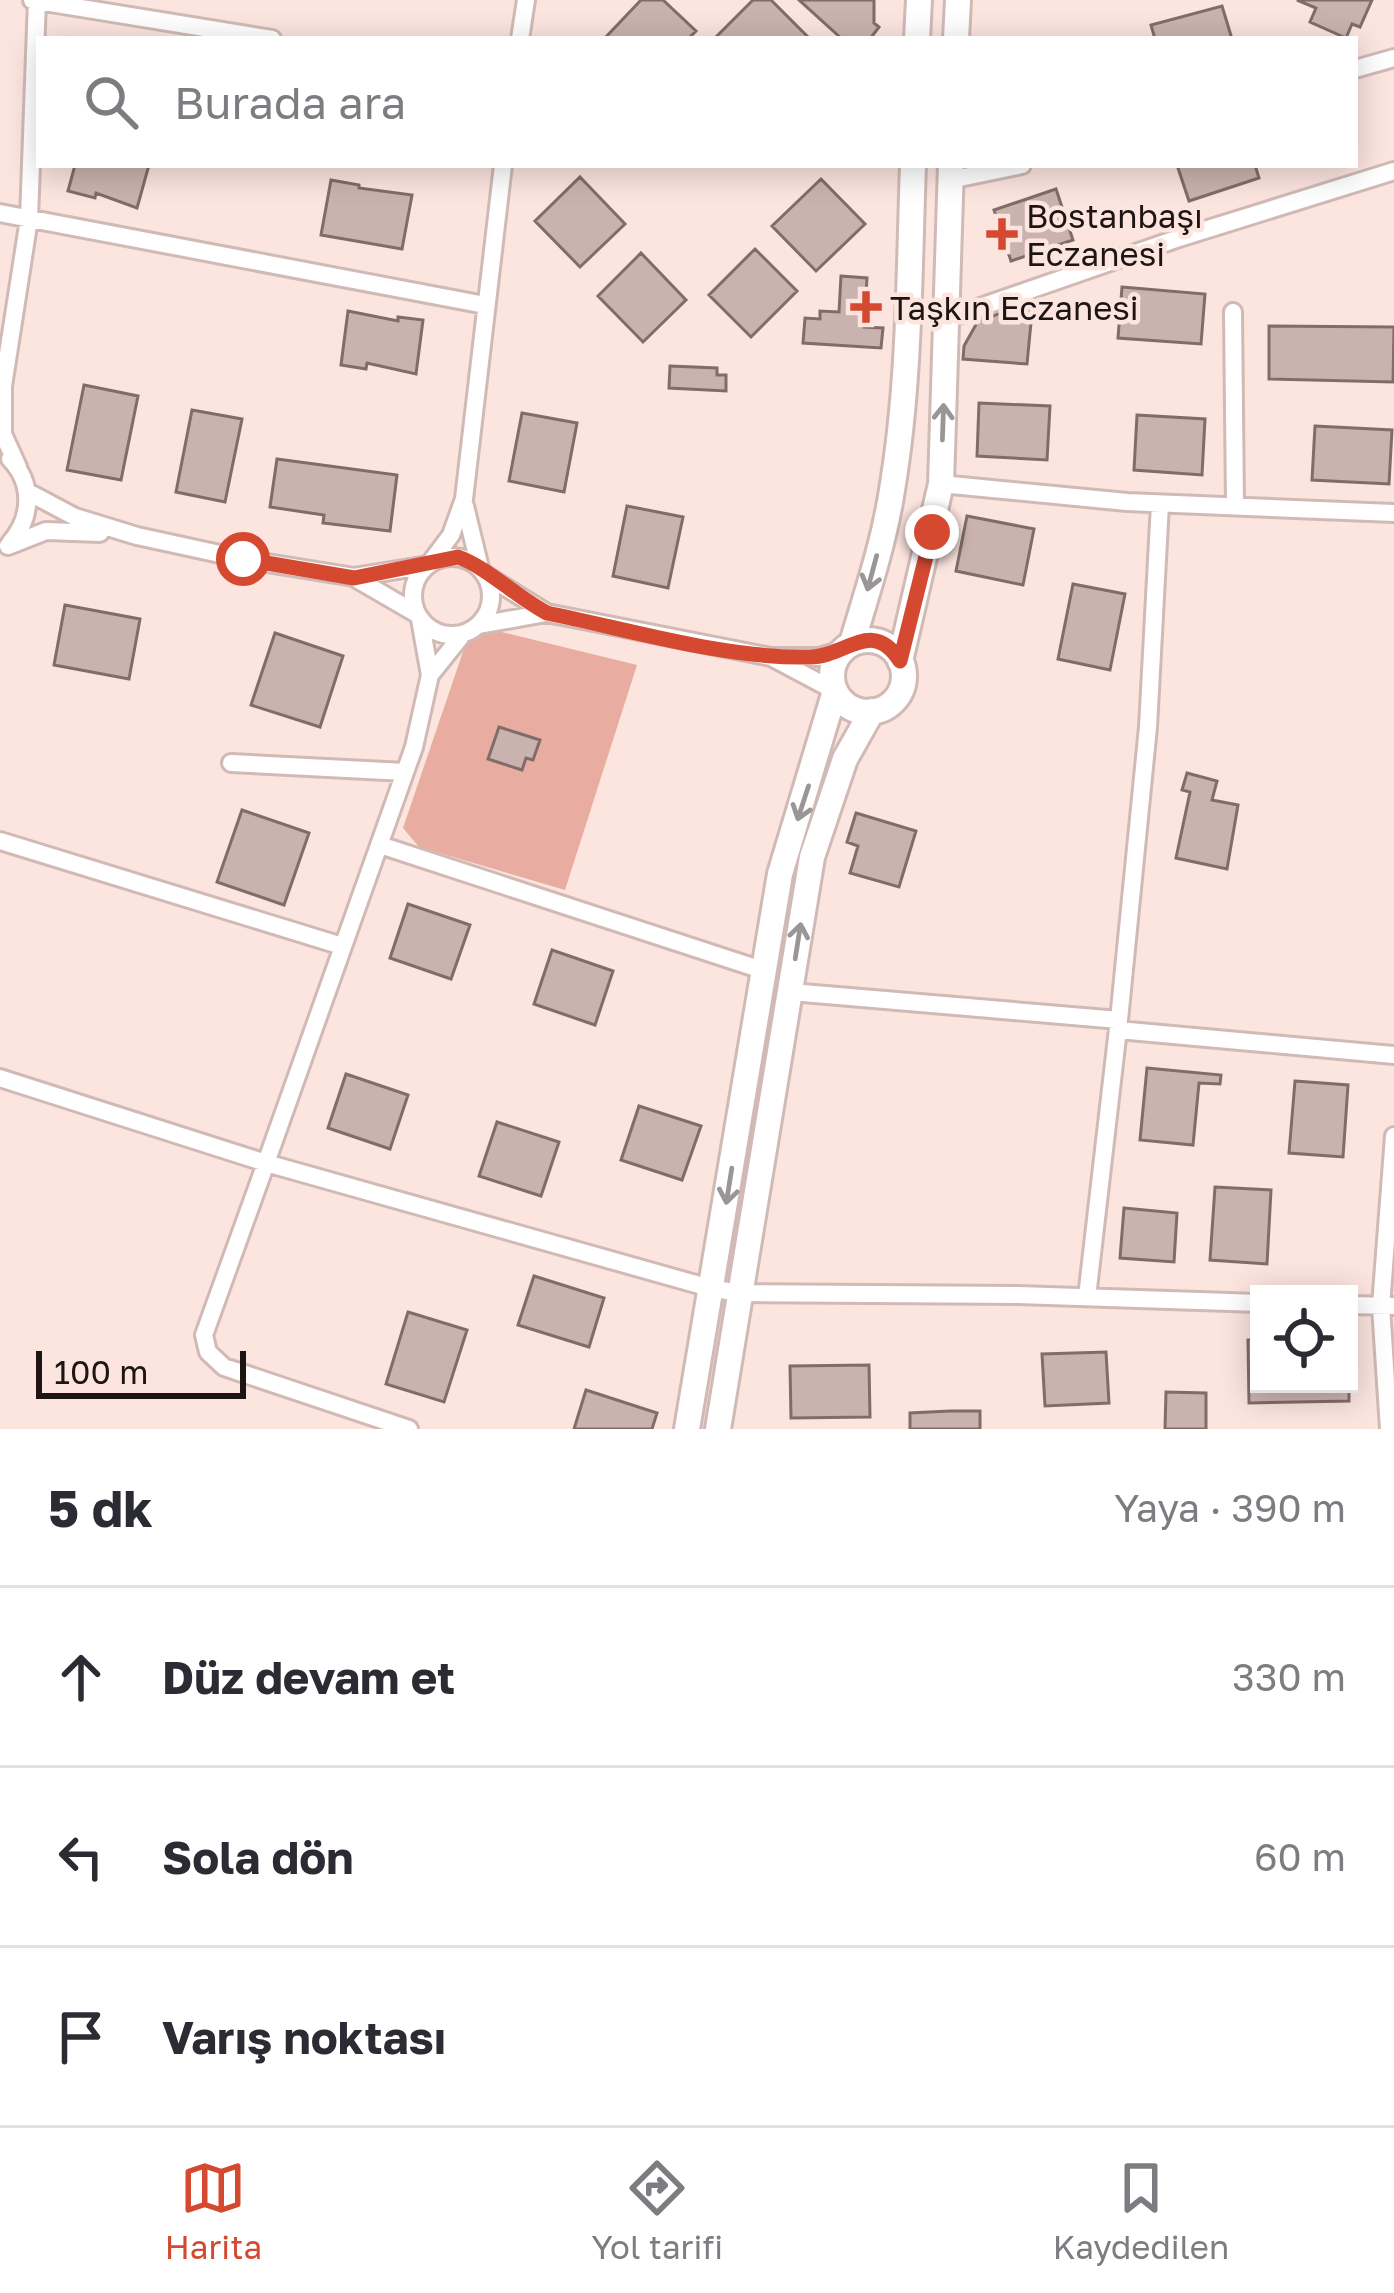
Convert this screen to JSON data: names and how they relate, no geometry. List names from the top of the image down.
{
  "places": {
    "health": ["Bostanbaşı Eczanesi", "Taşkın Eczanesi"]
  },
  "scale_bar": "100 m",
  "page": {
    "search": "Burada ara",
    "scale": "100 m",
    "heading": ["5 dk", "Yaya · 390 m"],
    "list": [
      ["Düz devam et", "330 m"],
      ["Sola dön", "60 m"],
      "Varış noktası"
    ],
    "nav": ["Harita", "Yol tarifi", "Kaydedilen"]
  }
}
